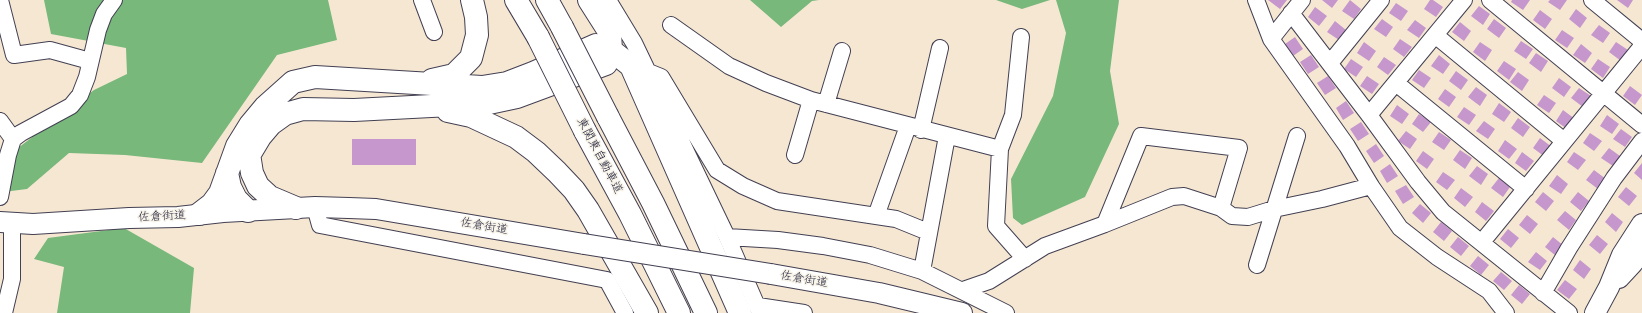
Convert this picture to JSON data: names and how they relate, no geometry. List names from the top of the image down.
{
  "streets": {
    "highway": ["東関東自動車道"],
    "main road": ["佐倉街道"]
  }
}
